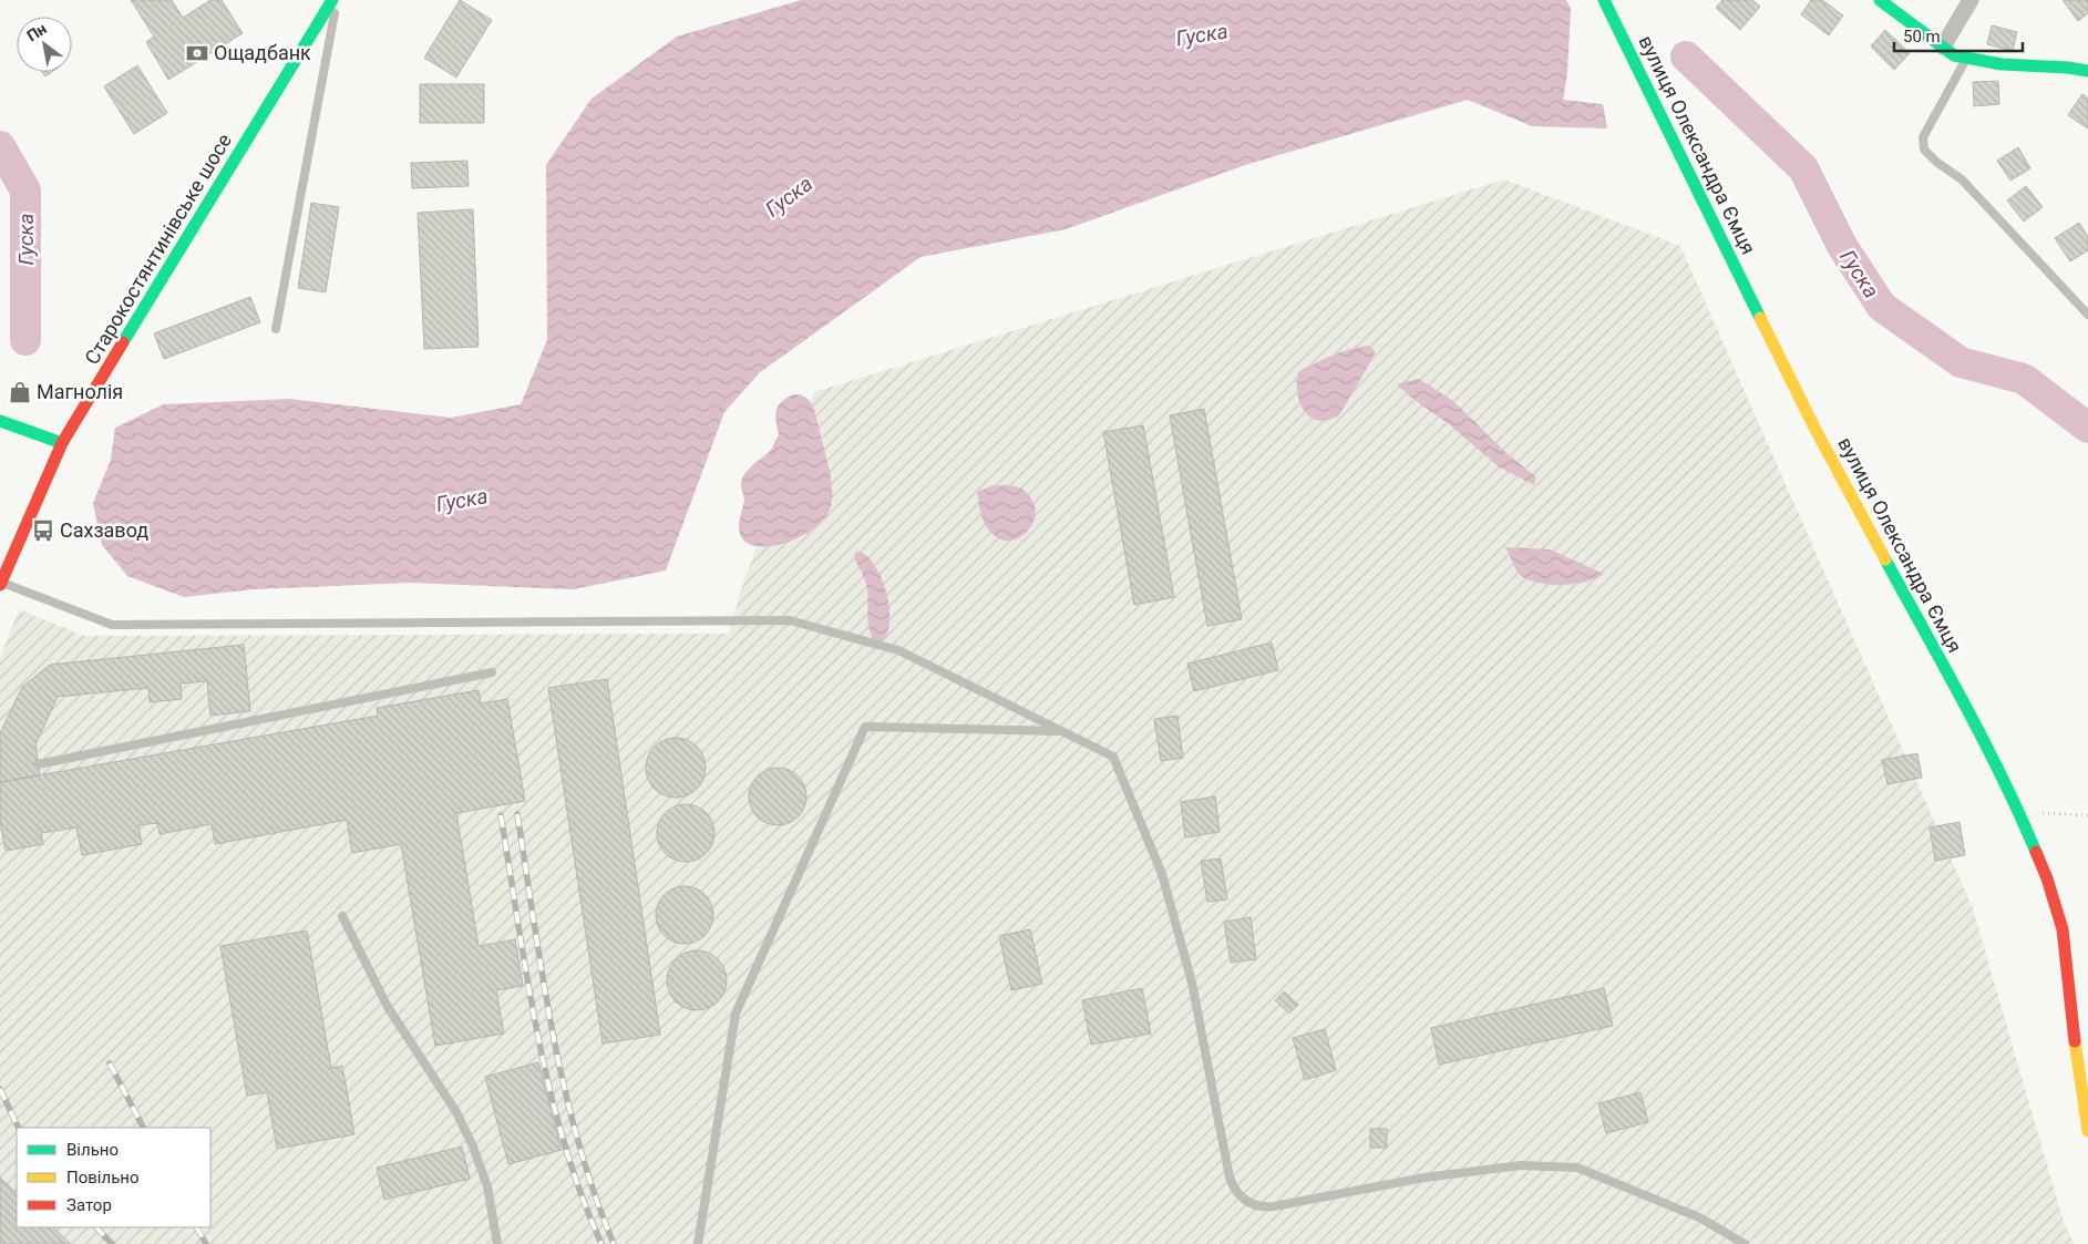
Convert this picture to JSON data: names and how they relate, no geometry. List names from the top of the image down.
{
  "streets": {
    "street": ["вулиця Олександра Ємця", "Старокостянтинівське шосе"]
  },
  "water": ["Гуска"],
  "places": {
    "bank": ["Ощадбанк"],
    "shop": ["Магнолія"],
    "bus stop": ["Сахзавод"]
  },
  "legend": ["Вільно", "Повільно", "Затор"],
  "scale_bar": "50 m",
  "north": "top left"
}
